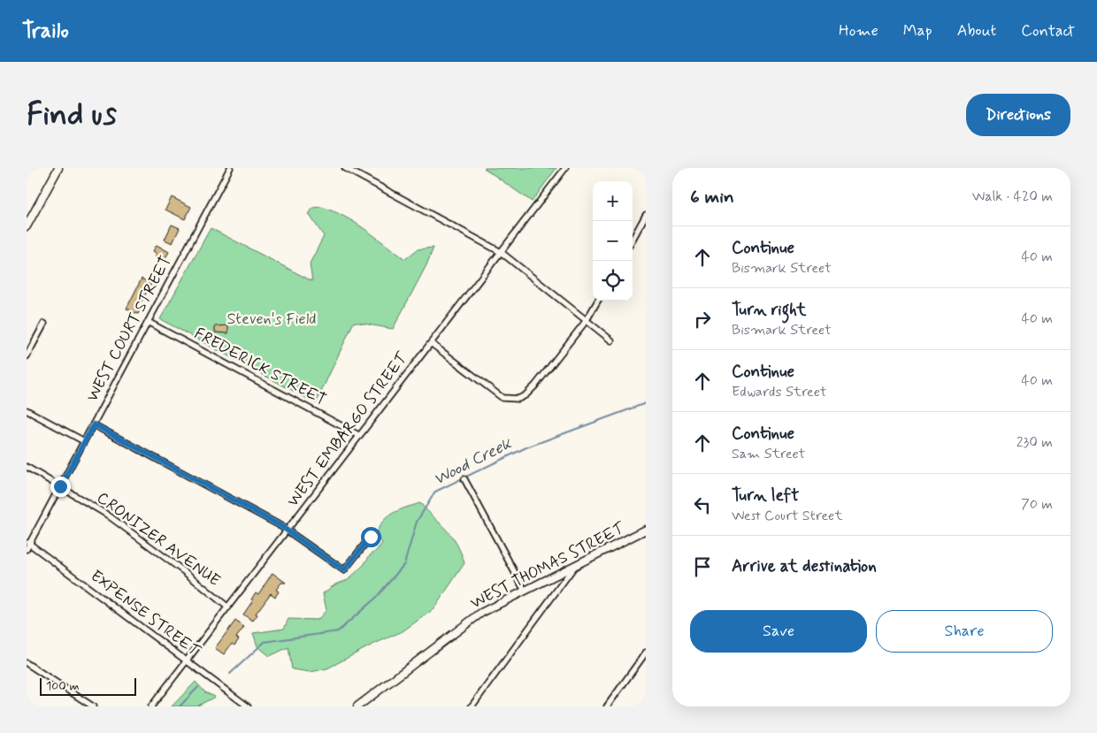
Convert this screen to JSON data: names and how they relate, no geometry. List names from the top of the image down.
{
  "streets": {
    "street": [
      "WEST COURT STREET",
      "FREDERICK STREET",
      "WEST EMBARGO STREET",
      "CRONIZER AVENUE",
      "WEST THOMAS STREET",
      "EXPENSE STREET"
    ]
  },
  "crossings": [
    ["WEST COURT STREET", "FREDERICK STREET"],
    ["WEST COURT STREET", "CRONIZER AVENUE"],
    ["WEST COURT STREET", "EXPENSE STREET"],
    ["FREDERICK STREET", "WEST EMBARGO STREET"],
    ["WEST EMBARGO STREET", "CRONIZER AVENUE"],
    ["WEST EMBARGO STREET", "EXPENSE STREET"]
  ],
  "water": ["Wood Creek"],
  "parks": ["Steven's Field"],
  "scale_bar": "100 m",
  "page": {
    "header": "Trailo",
    "nav": [
      "Home",
      "Map",
      "About",
      "Contact"
    ],
    "buttons": [
      "Directions",
      ["Save", "Share"]
    ],
    "title": "Find us",
    "heading": ["6 min", "Walk · 420 m"],
    "map_buttons": ["+", "−"],
    "list": [
      ["Continue", "Bismark Street", "40 m"],
      ["Turn right", "Bismark Street", "40 m"],
      ["Continue", "Edwards Street", "40 m"],
      ["Continue", "Sam Street", "230 m"],
      ["Turn left", "West Court Street", "70 m"],
      "Arrive at destination"
    ],
    "scale": "100 m"
  }
}
